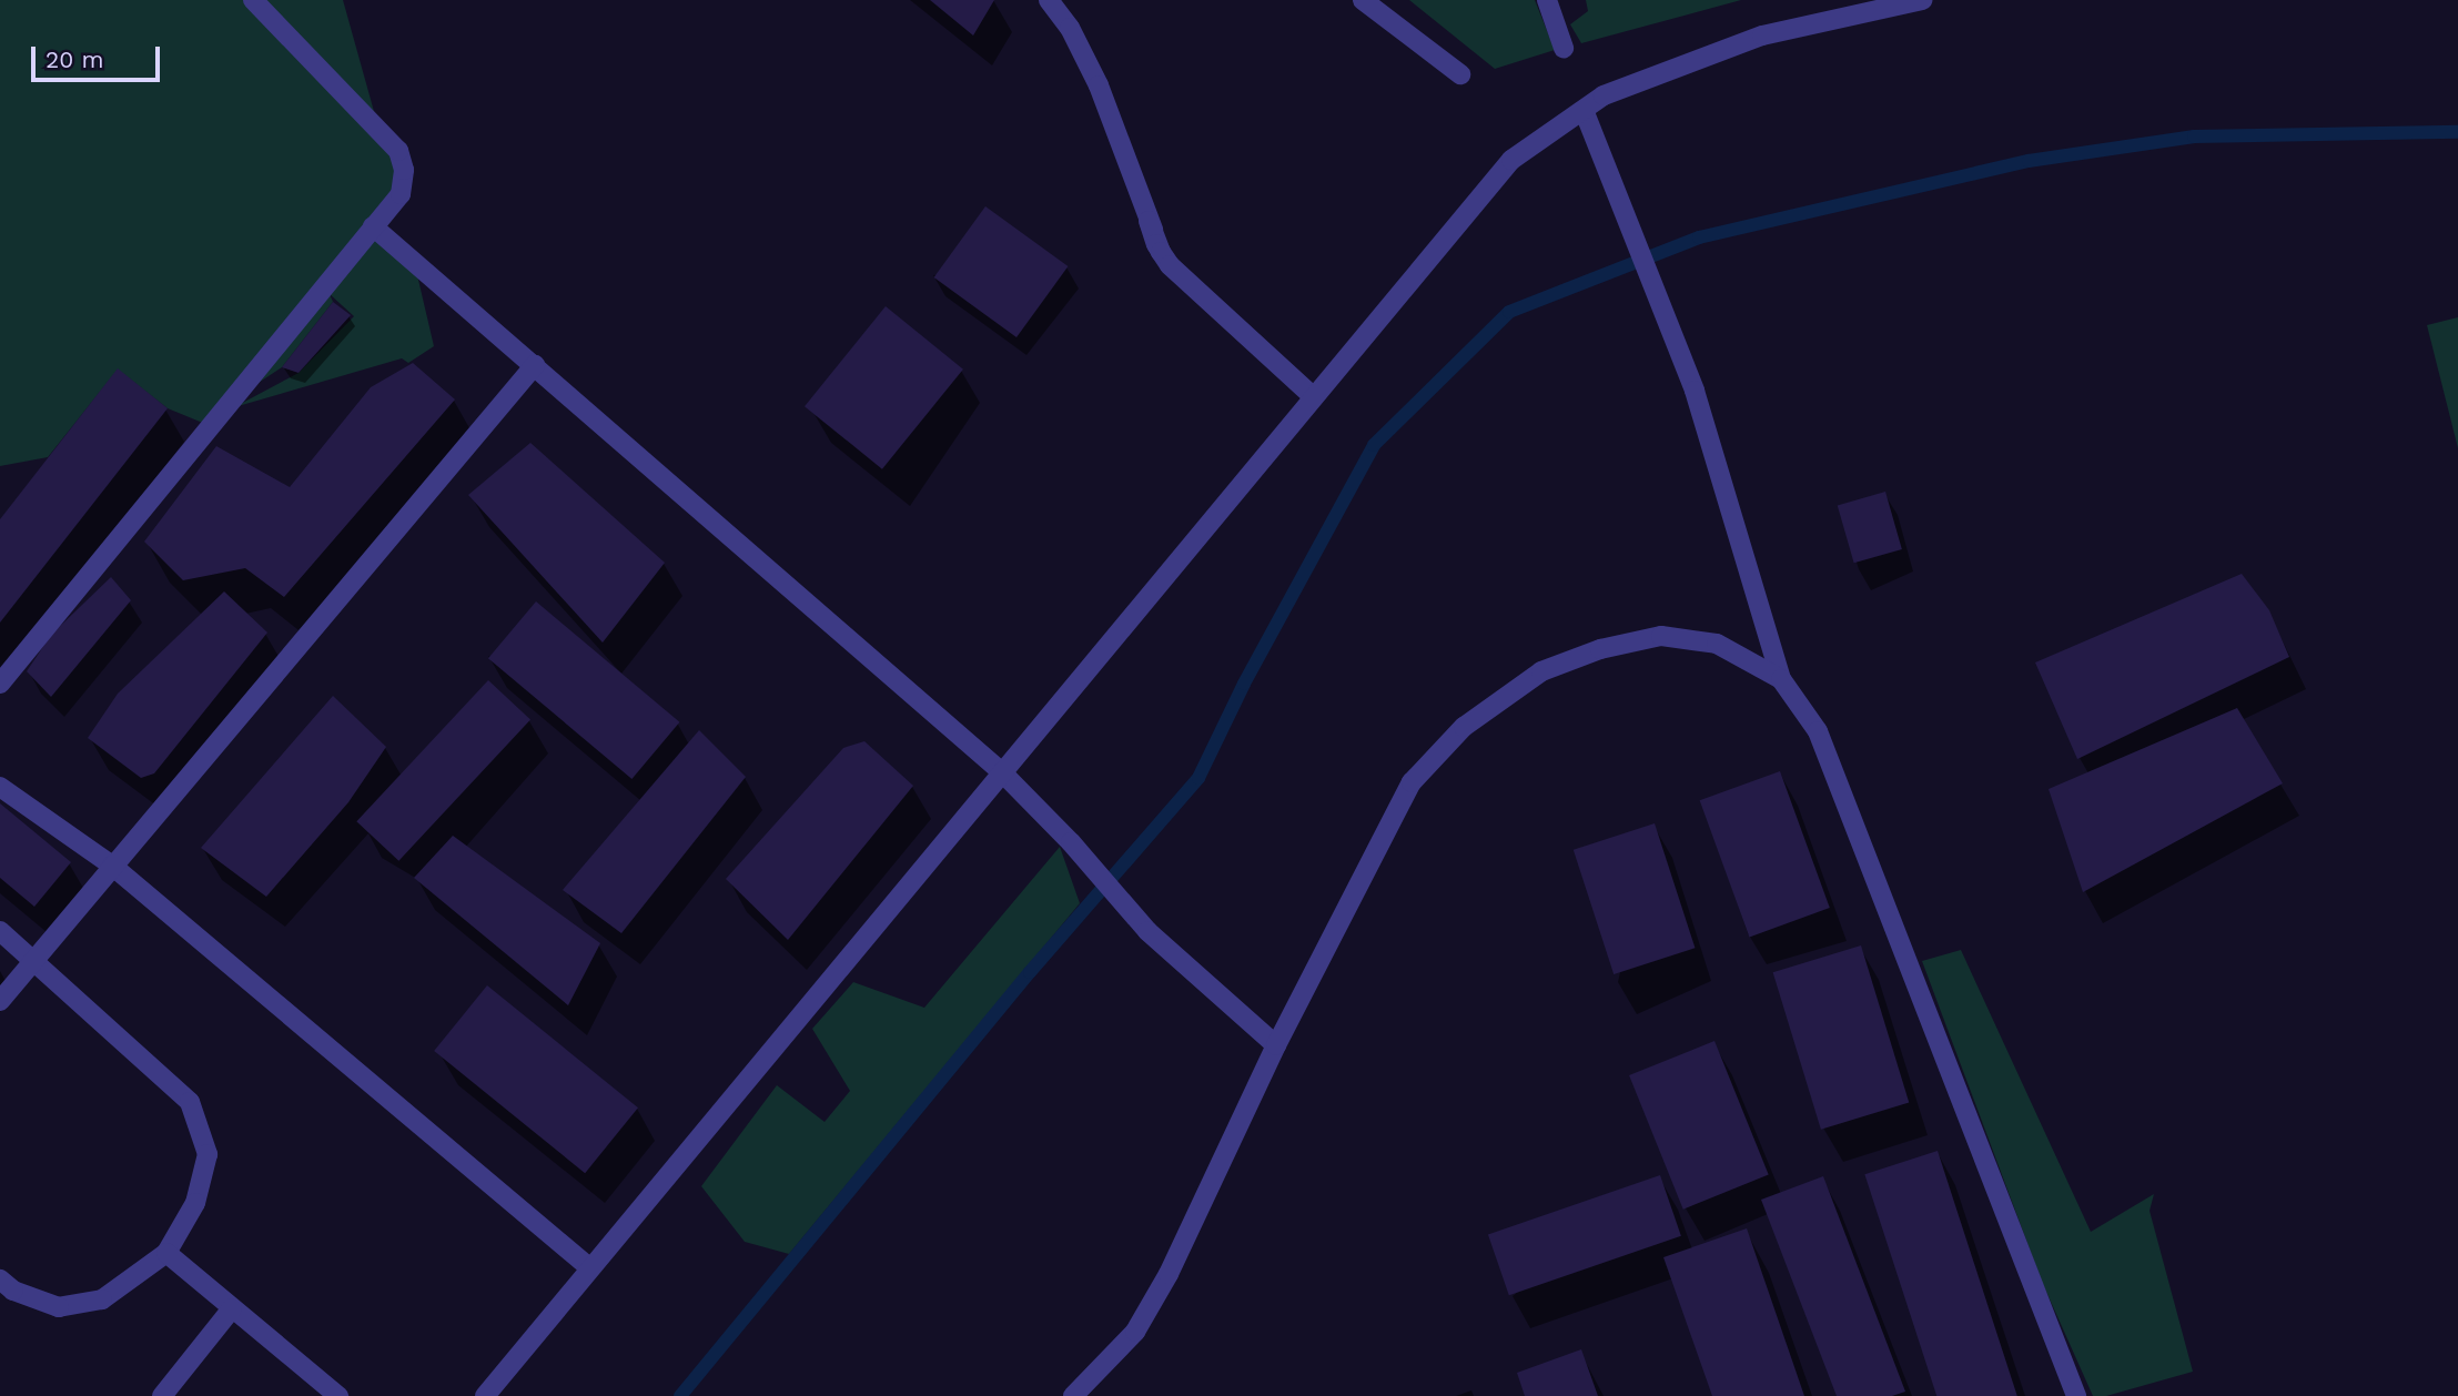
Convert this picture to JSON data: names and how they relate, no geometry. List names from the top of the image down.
{
  "scale_bar": "20 m"
}
